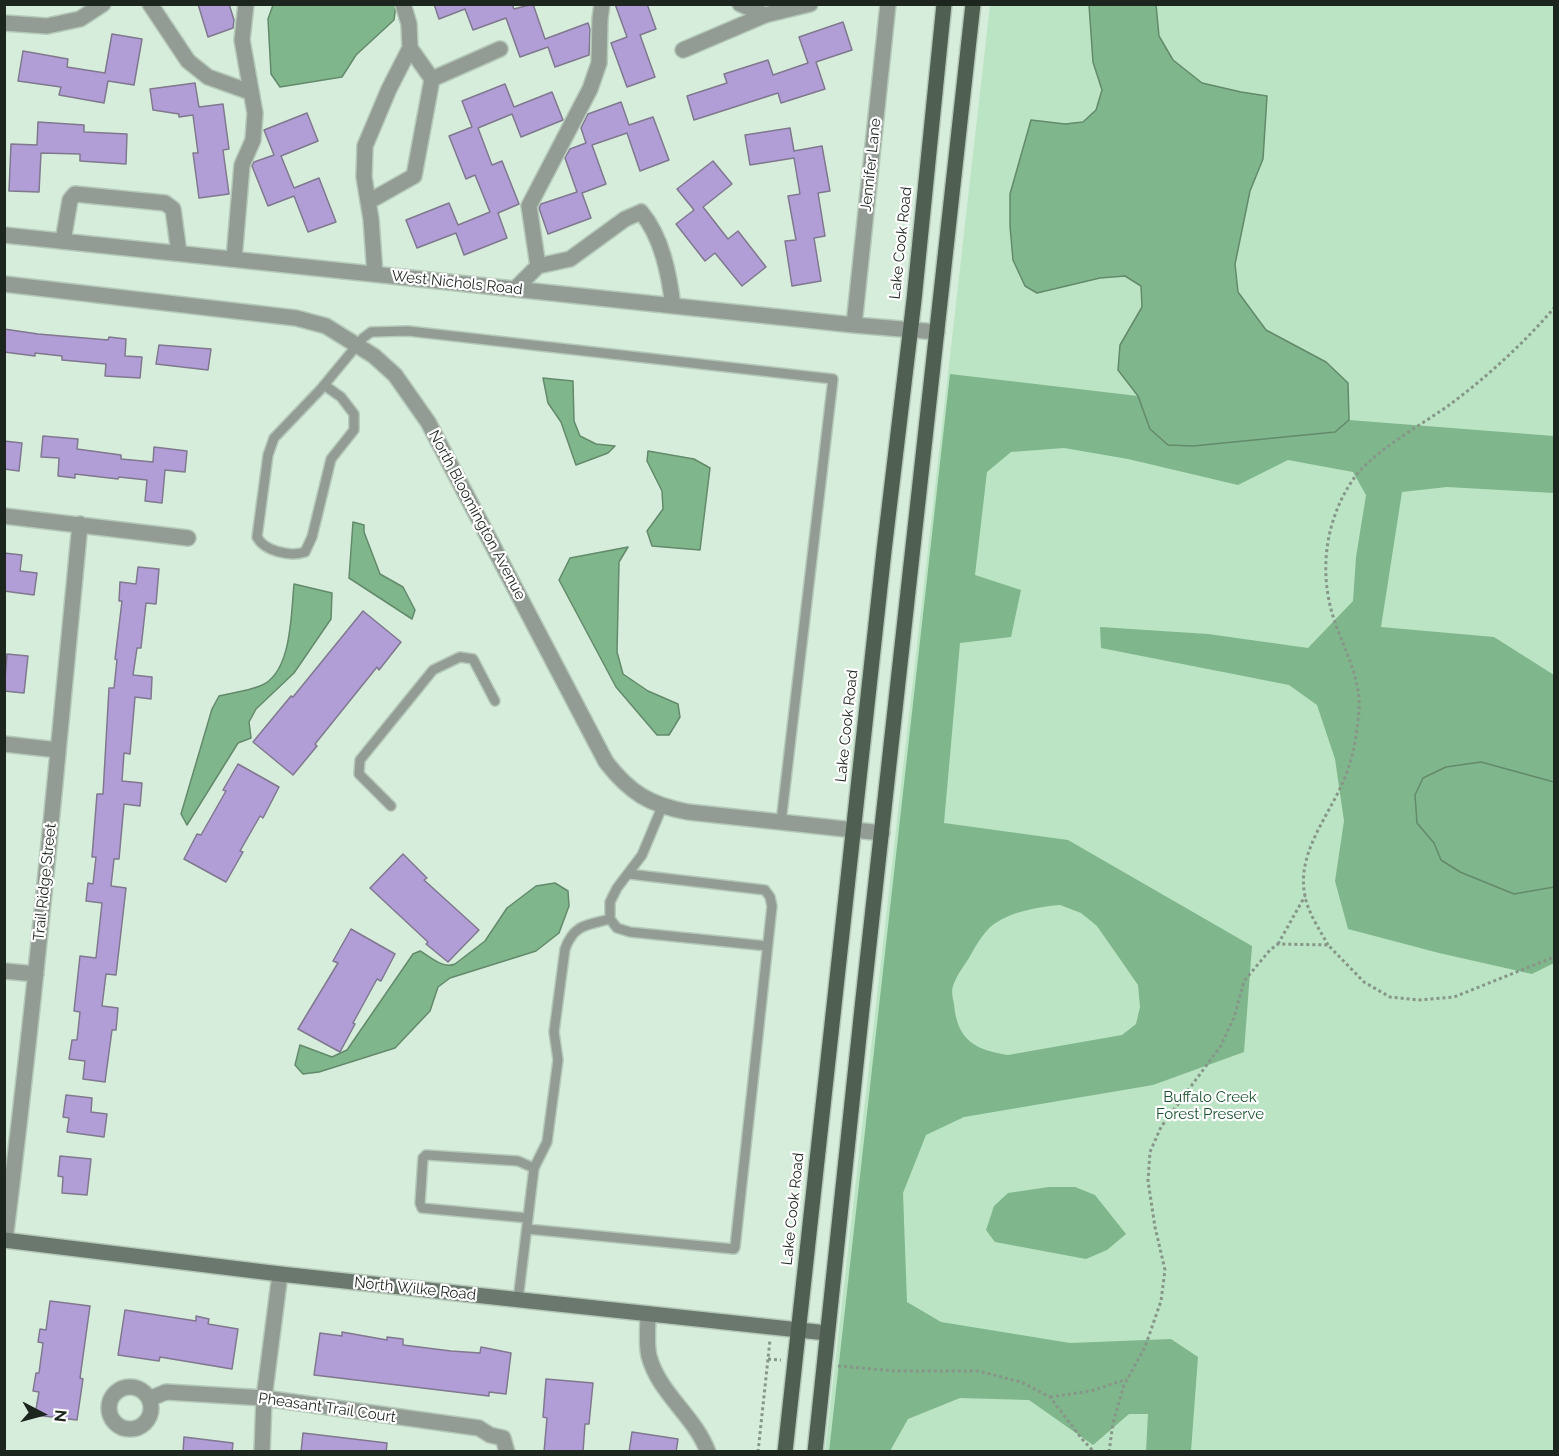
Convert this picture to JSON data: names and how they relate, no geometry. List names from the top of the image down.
{
  "streets": {
    "main road": ["Lake Cook Road"],
    "street": [
      "Jennifer Lane",
      "West Nichols Road",
      "North Bloomington Avenue",
      "Trail Ridge Street",
      "North Wilke Road",
      "Pheasant Trail Court"
    ]
  },
  "crossings": [
    ["Jennifer Lane", "West Nichols Road"],
    ["Lake Cook Road", "West Nichols Road"],
    ["Lake Cook Road", "North Bloomington Avenue"],
    ["Lake Cook Road", "North Wilke Road"],
    ["Trail Ridge Street", "North Wilke Road"]
  ],
  "parks": ["Buffalo Creek Forest Preserve"],
  "north": "right"
}
